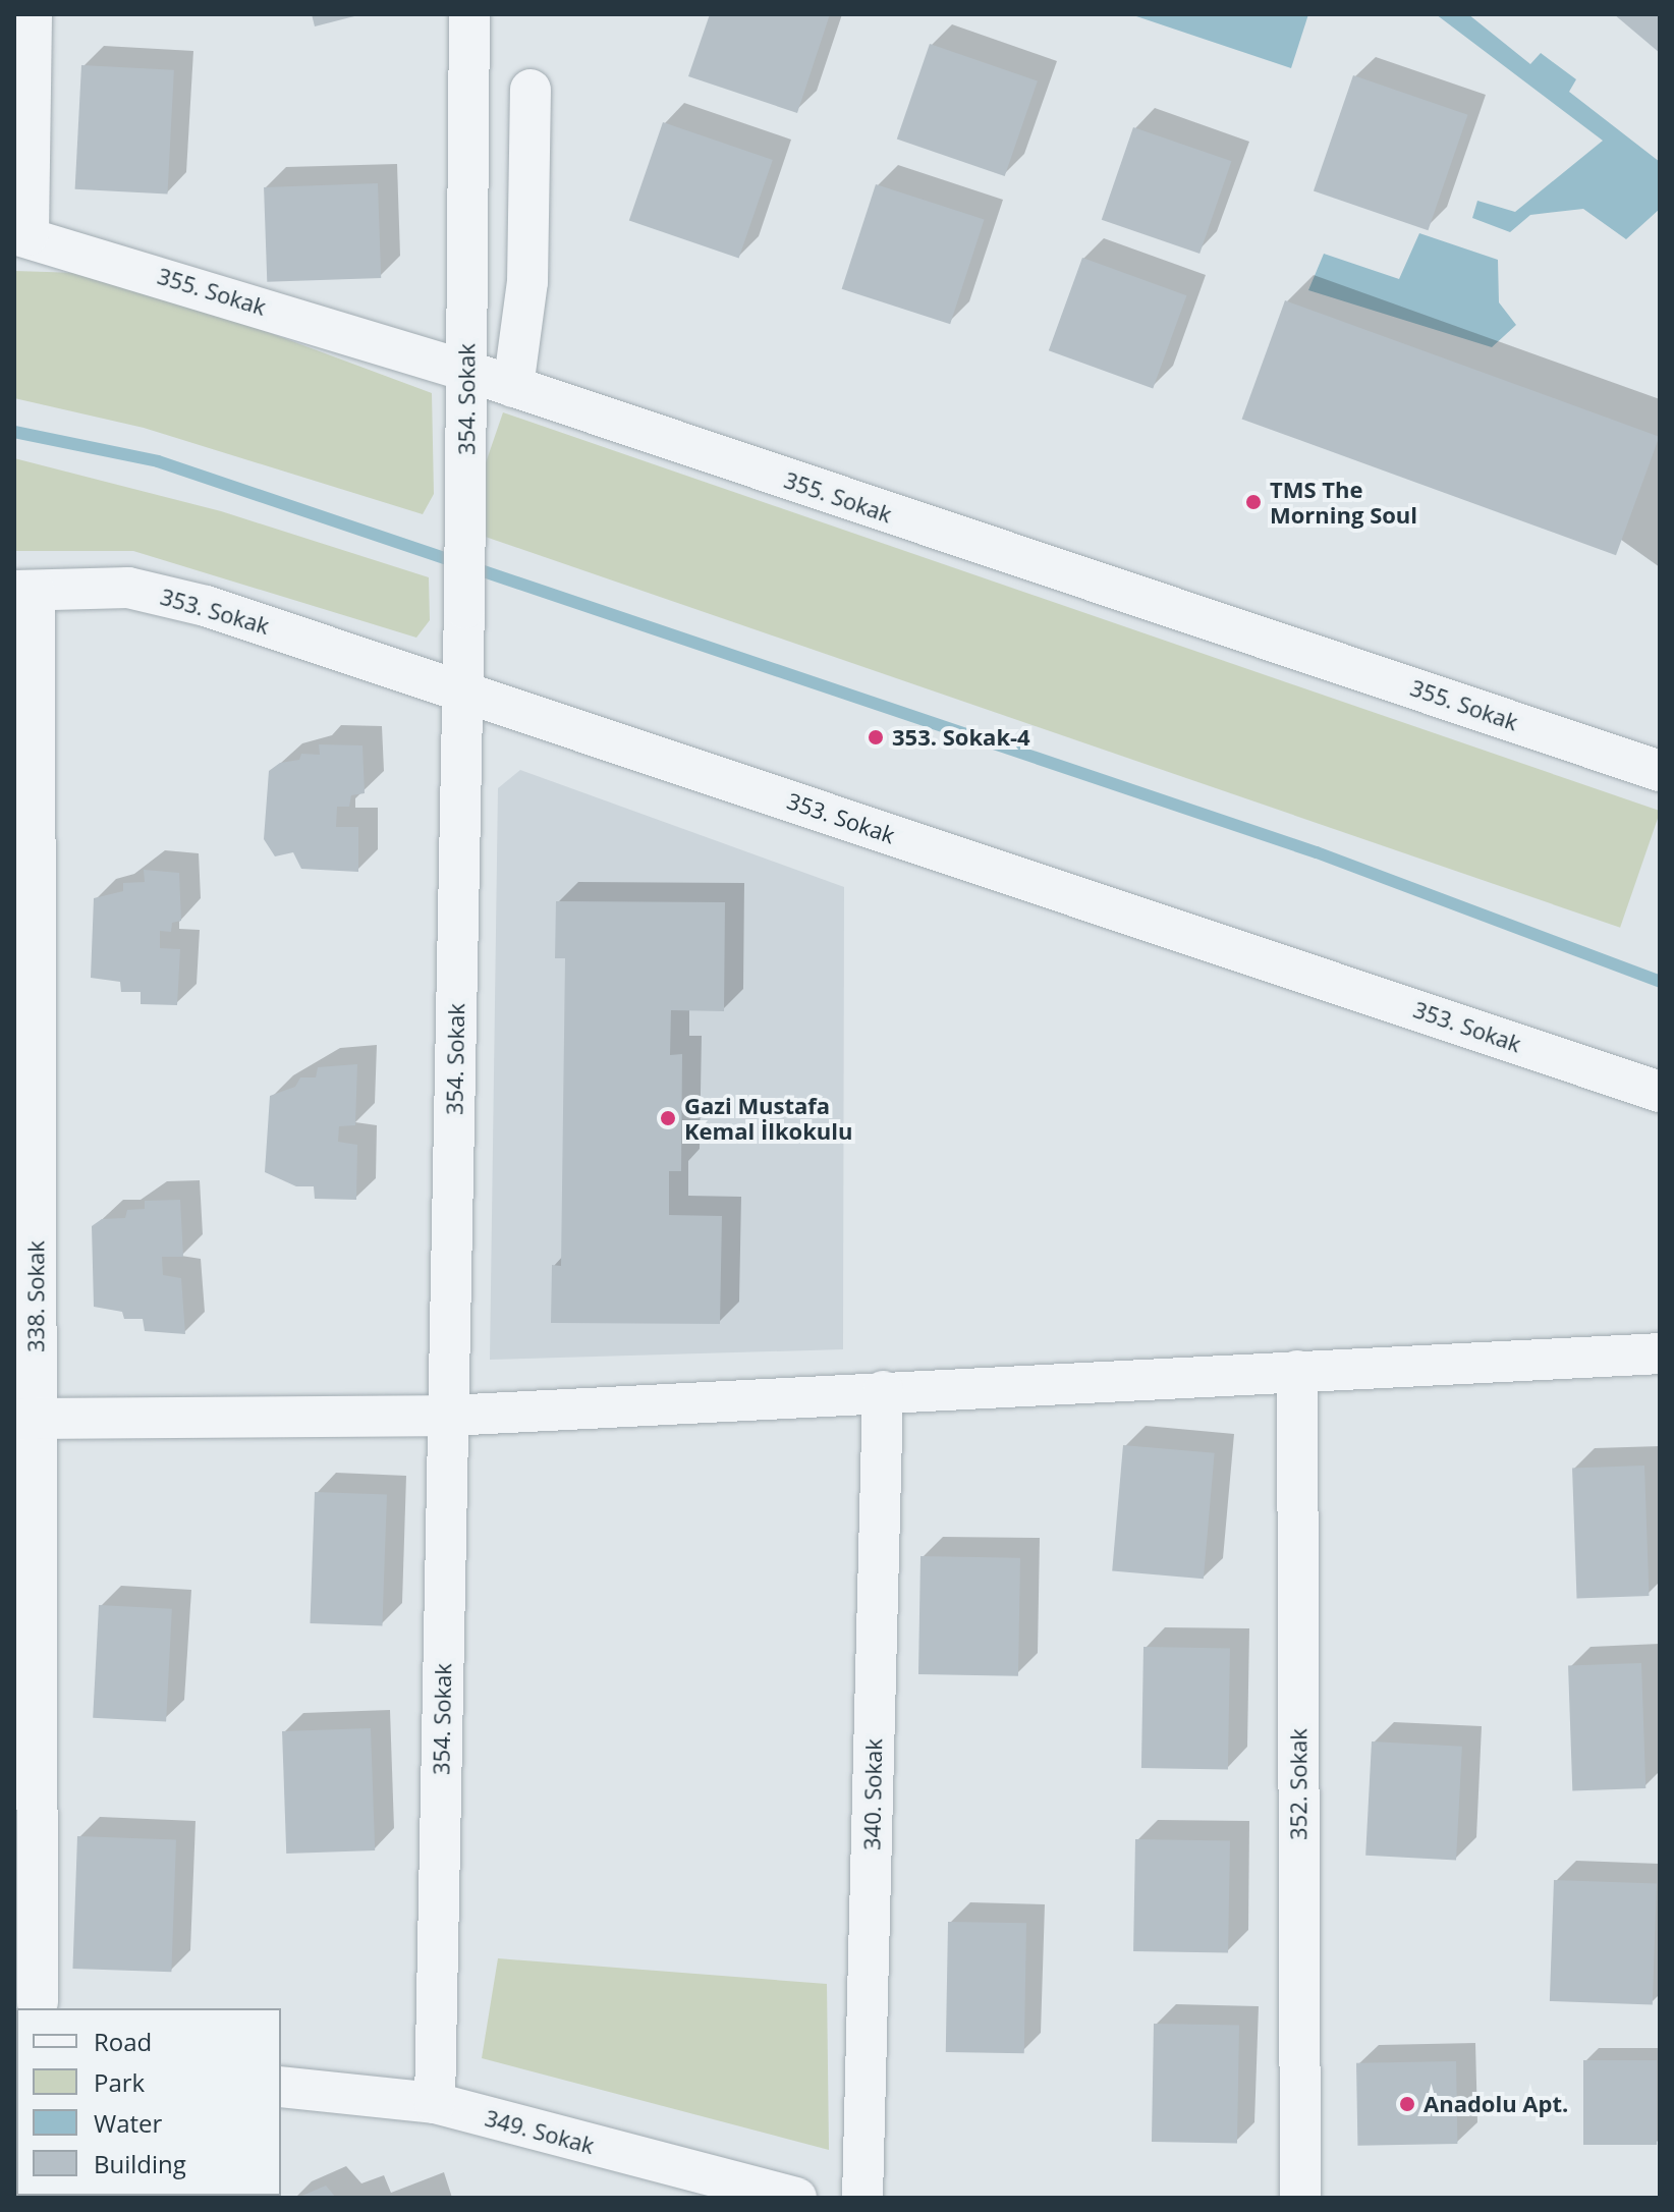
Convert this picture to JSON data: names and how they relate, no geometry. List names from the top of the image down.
{
  "streets": {
    "street": [
      "355. Sokak",
      "354. Sokak",
      "353. Sokak",
      "338. Sokak",
      "352. Sokak",
      "340. Sokak",
      "349. Sokak"
    ]
  },
  "crossings": [
    ["355. Sokak", "354. Sokak"],
    ["354. Sokak", "353. Sokak"],
    ["354. Sokak", "349. Sokak"],
    ["353. Sokak", "338. Sokak"]
  ],
  "places": [
    "TMS The Morning Soul",
    "353. Sokak-4",
    "Gazi Mustafa Kemal İlkokulu",
    "Anadolu Apt."
  ],
  "legend": [
    "Road",
    "Park",
    "Water",
    "Building"
  ]
}
